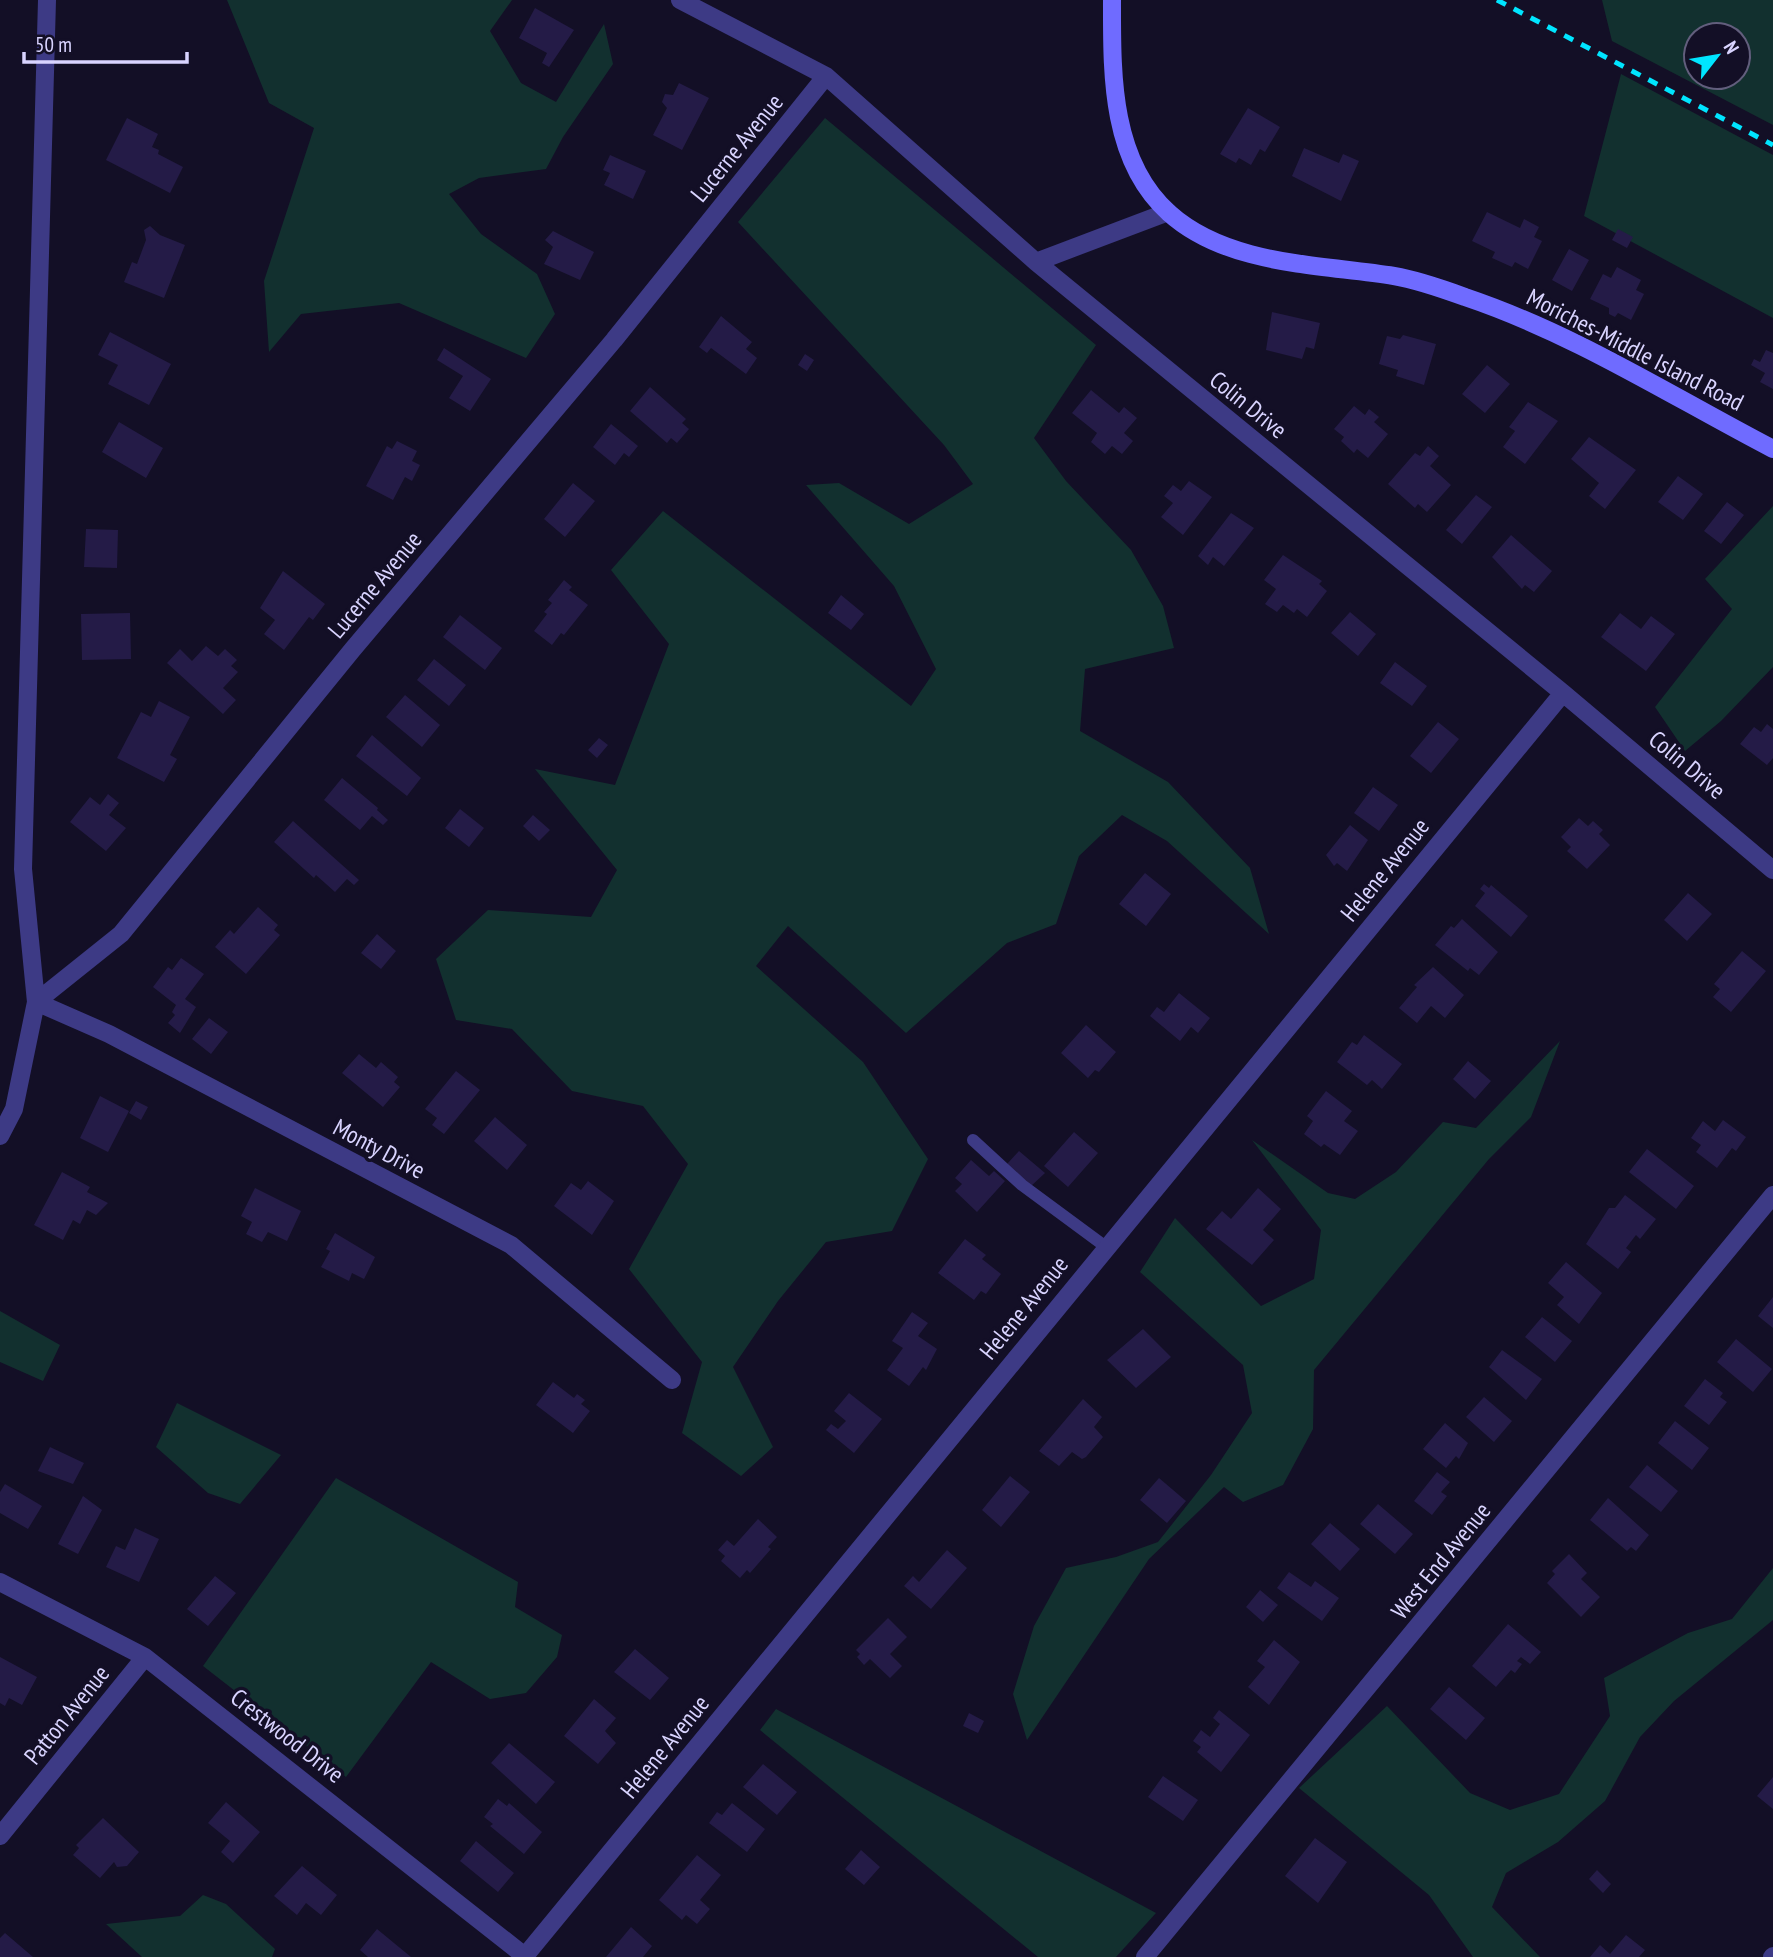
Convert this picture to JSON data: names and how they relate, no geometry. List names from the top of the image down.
{
  "streets": {
    "main road": ["Moriches-Middle Island Road"],
    "street": [
      "Lucerne Avenue",
      "Colin Drive",
      "Helene Avenue",
      "Monty Drive",
      "West End Avenue",
      "Patton Avenue",
      "Crestwood Drive"
    ]
  },
  "crossings": [
    ["Lucerne Avenue", "Colin Drive"],
    ["Lucerne Avenue", "Monty Drive"],
    ["Colin Drive", "Helene Avenue"],
    ["Helene Avenue", "Crestwood Drive"],
    ["Patton Avenue", "Crestwood Drive"]
  ],
  "scale_bar": "50 m",
  "north": "top right"
}
